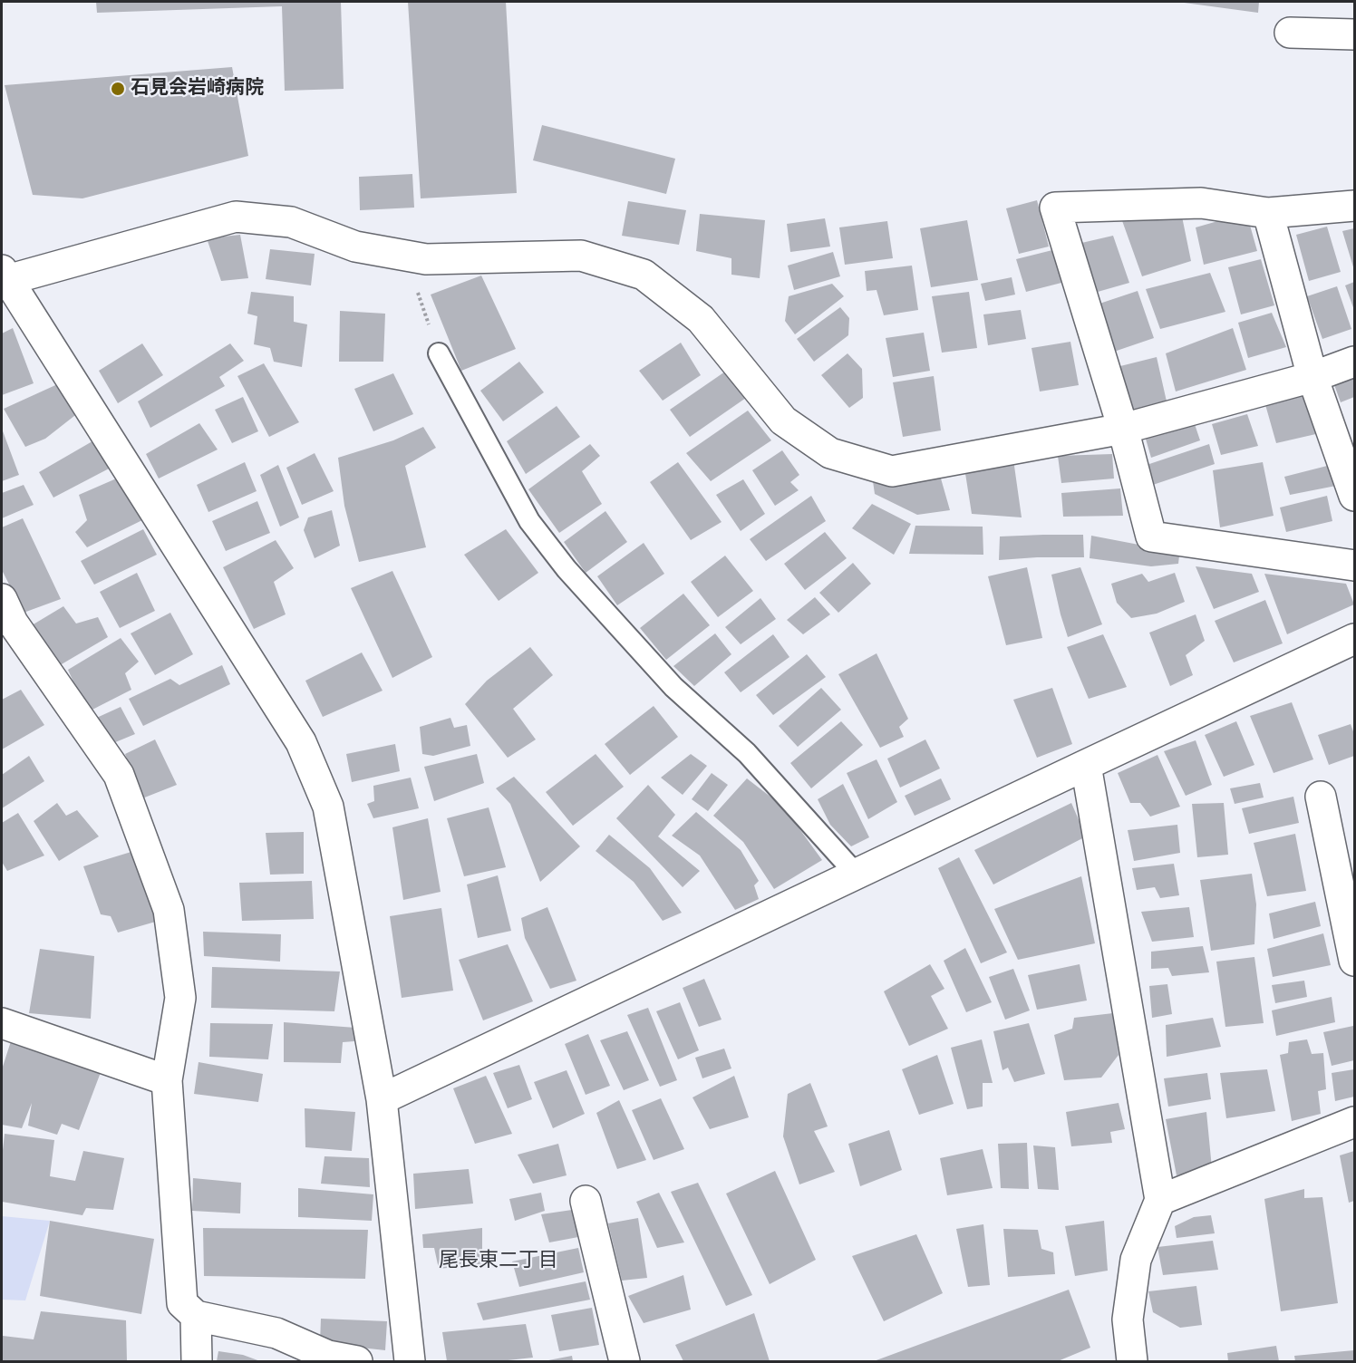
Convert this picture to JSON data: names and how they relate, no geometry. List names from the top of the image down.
{
  "districts": ["尾長東二丁目"],
  "places": ["石見会岩崎病院"]
}
